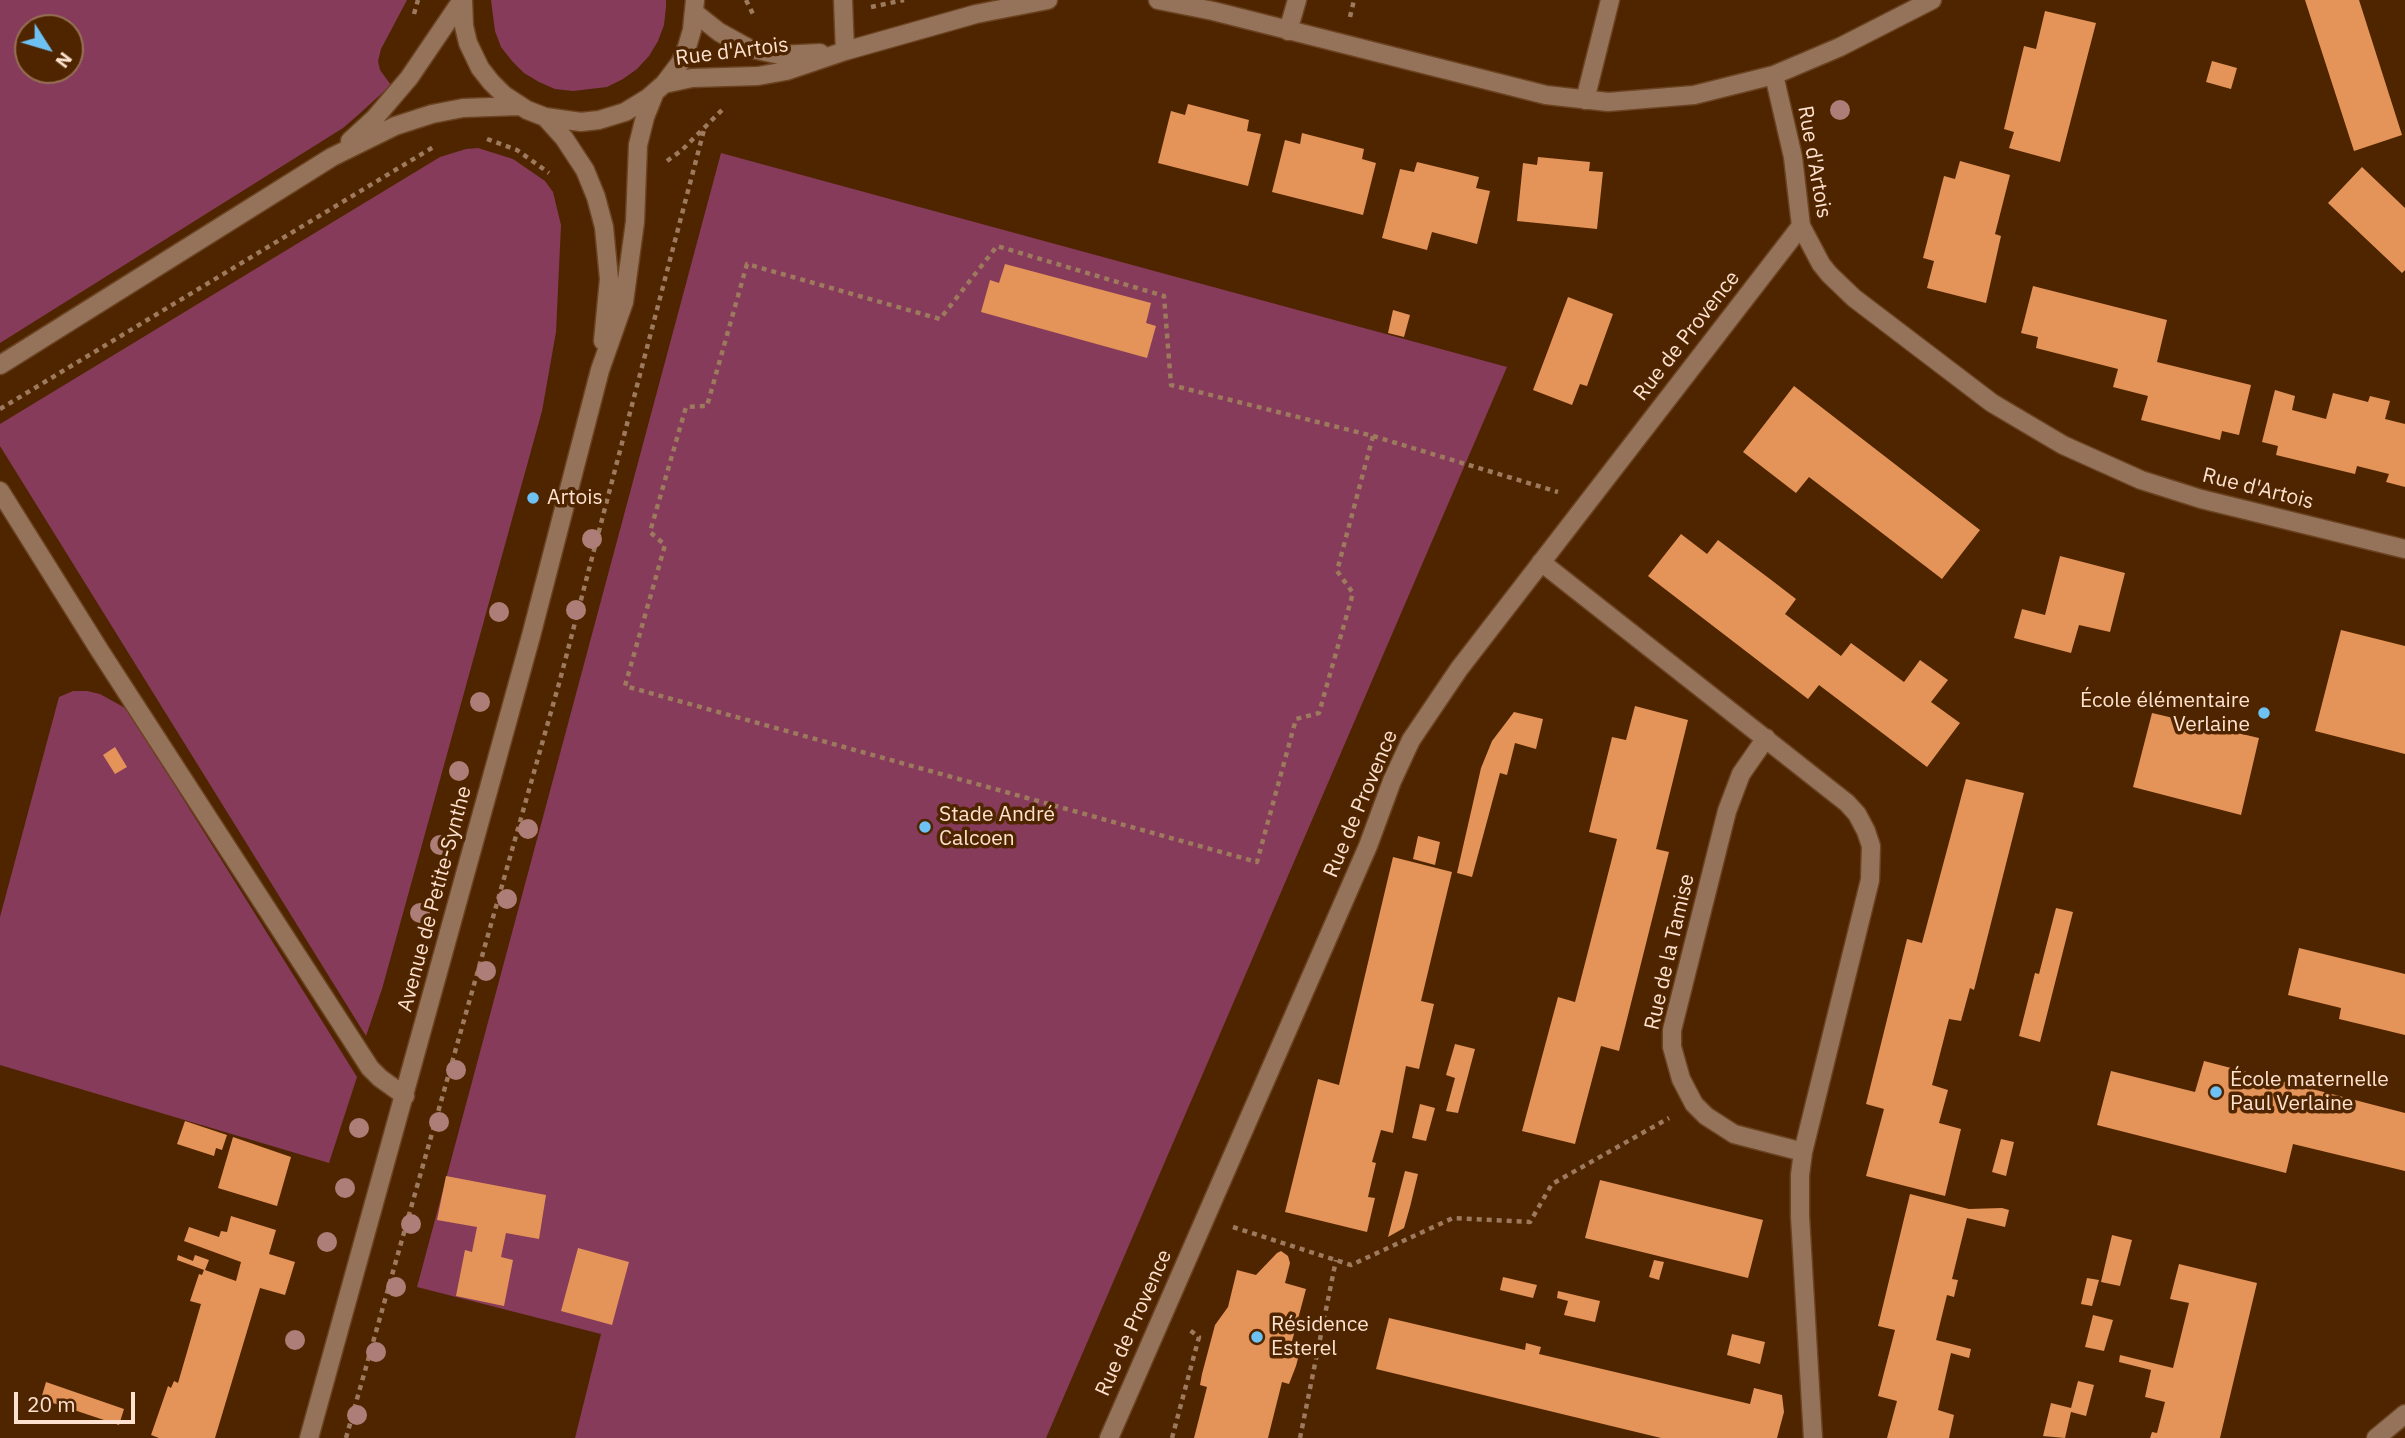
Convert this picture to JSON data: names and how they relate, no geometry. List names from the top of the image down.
{
  "streets": {
    "street": [
      "Rue d'Artois",
      "Rue de Provence",
      "Avenue de Petite-Synthe",
      "Rue de la Tamise"
    ]
  },
  "crossings": [
    ["Rue d'Artois", "Rue de Provence"],
    ["Rue d'Artois", "Avenue de Petite-Synthe"]
  ],
  "places": [
    "Artois",
    "École élémentaire Verlaine",
    "Stade André Calcoen",
    "École maternelle Paul Verlaine",
    "Résidence Esterel"
  ],
  "scale_bar": "20 m",
  "north": "bottom right"
}
